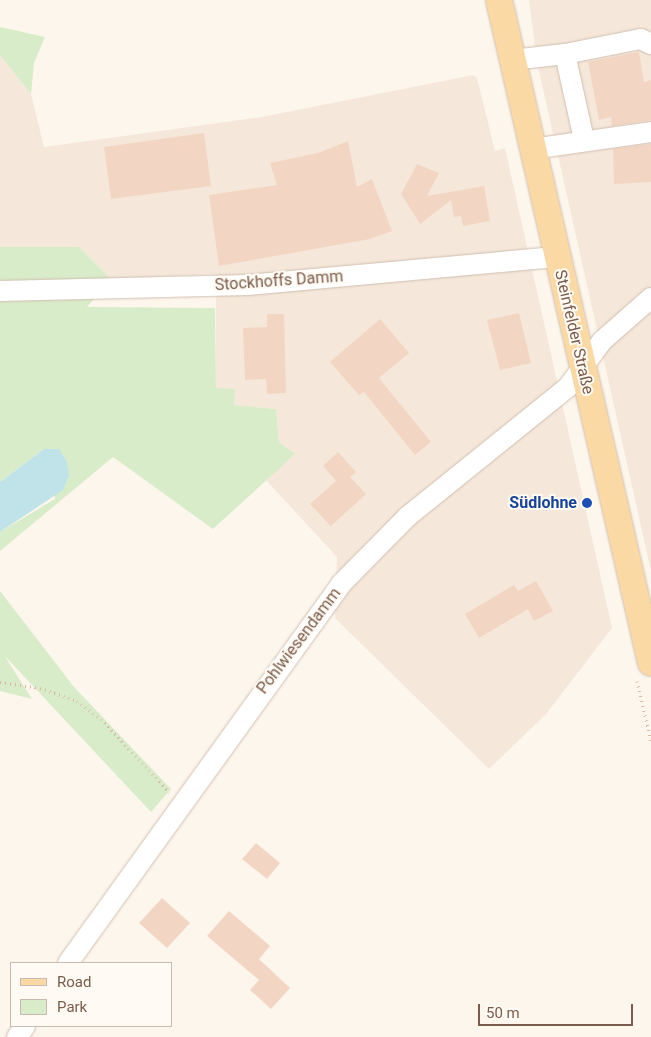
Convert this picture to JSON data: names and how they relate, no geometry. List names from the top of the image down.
{
  "streets": {
    "main road": ["Steinfelder Straße"],
    "street": ["Stockhoffs Damm", "Pohlwiesendamm"]
  },
  "crossings": [
    ["Stockhoffs Damm", "Steinfelder Straße"],
    ["Steinfelder Straße", "Pohlwiesendamm"]
  ],
  "places": ["Südlohne"],
  "legend": ["Road", "Park"],
  "scale_bar": "50 m"
}
